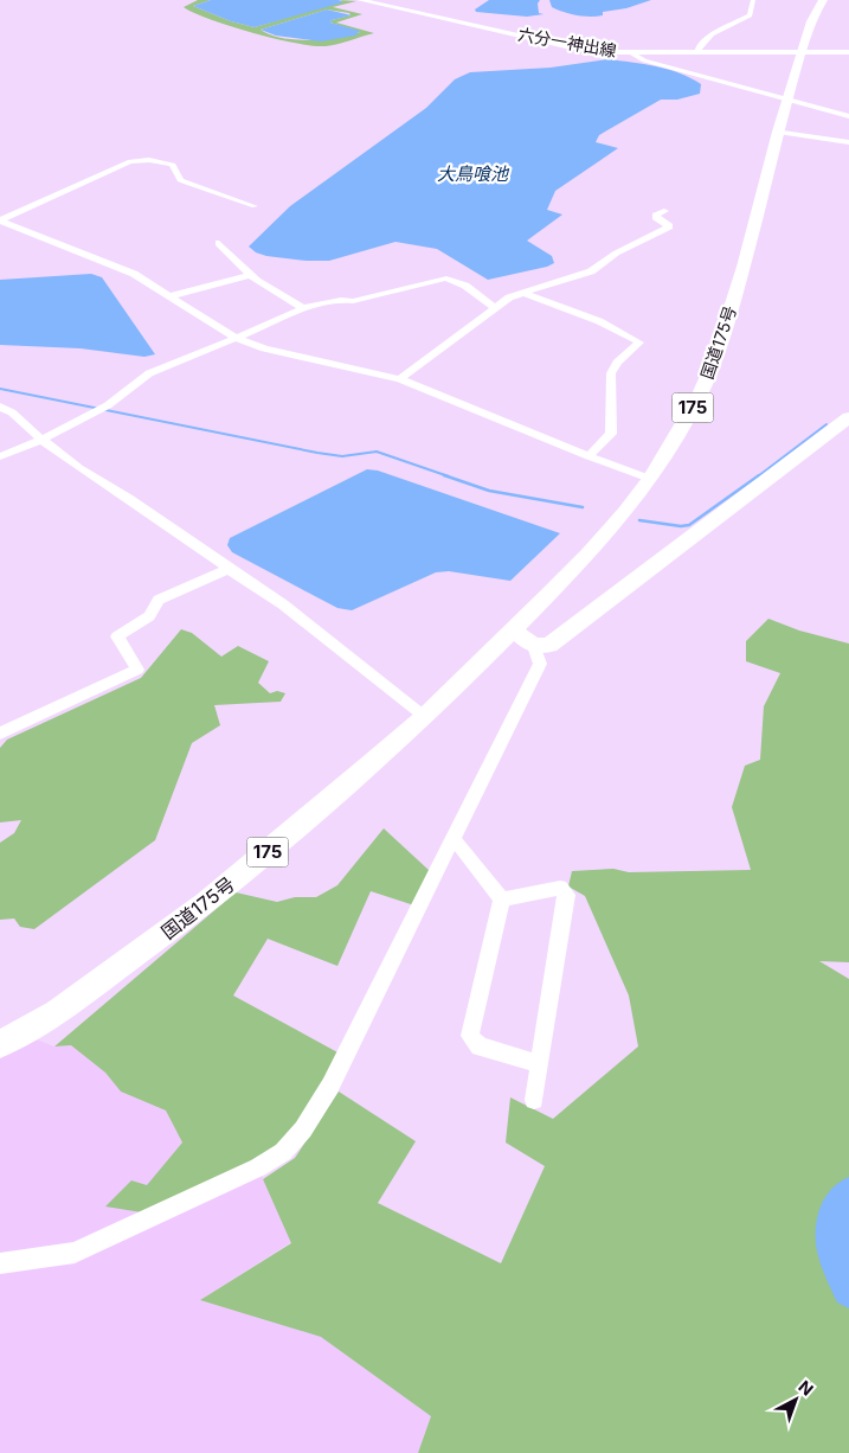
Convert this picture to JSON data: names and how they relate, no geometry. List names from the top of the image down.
{
  "streets": {
    "highway": ["国道175号", "175"],
    "main road": ["六分一神出線"]
  },
  "crossings": [
    ["六分一神出線", "国道175号"]
  ],
  "water": ["大鳥喰池"],
  "north": "top right"
}
